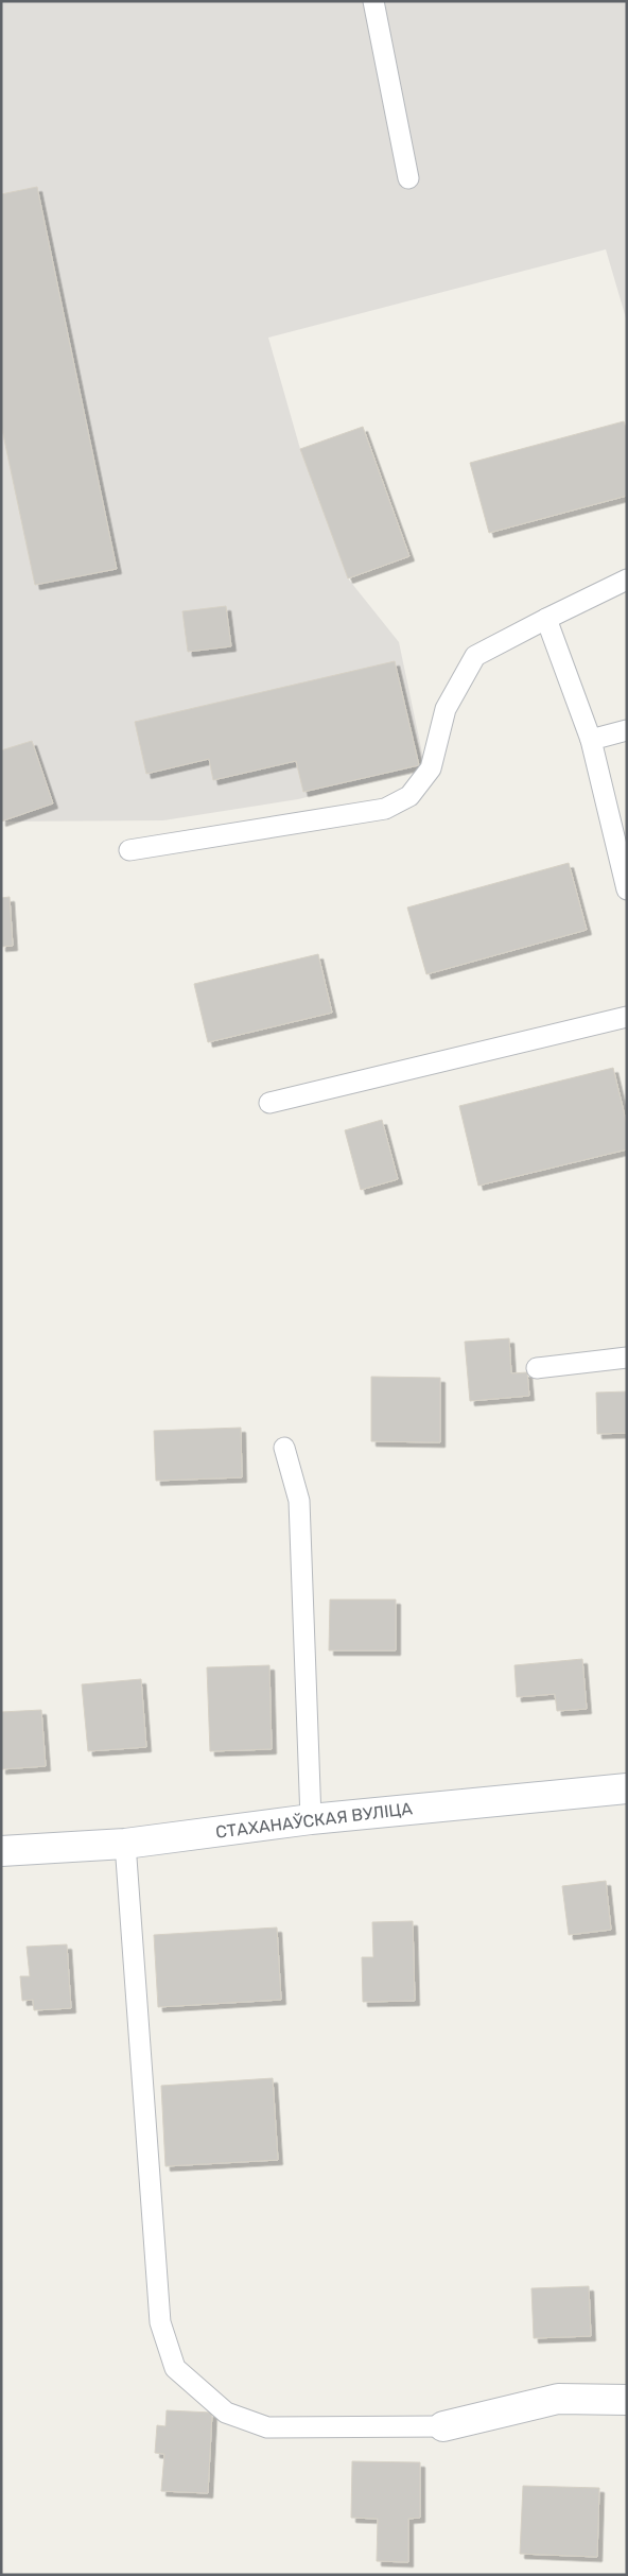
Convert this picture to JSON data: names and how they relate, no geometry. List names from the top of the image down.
{
  "streets": {
    "street": ["СТАХАНАЎСКАЯ ВУЛІЦА"]
  }
}
